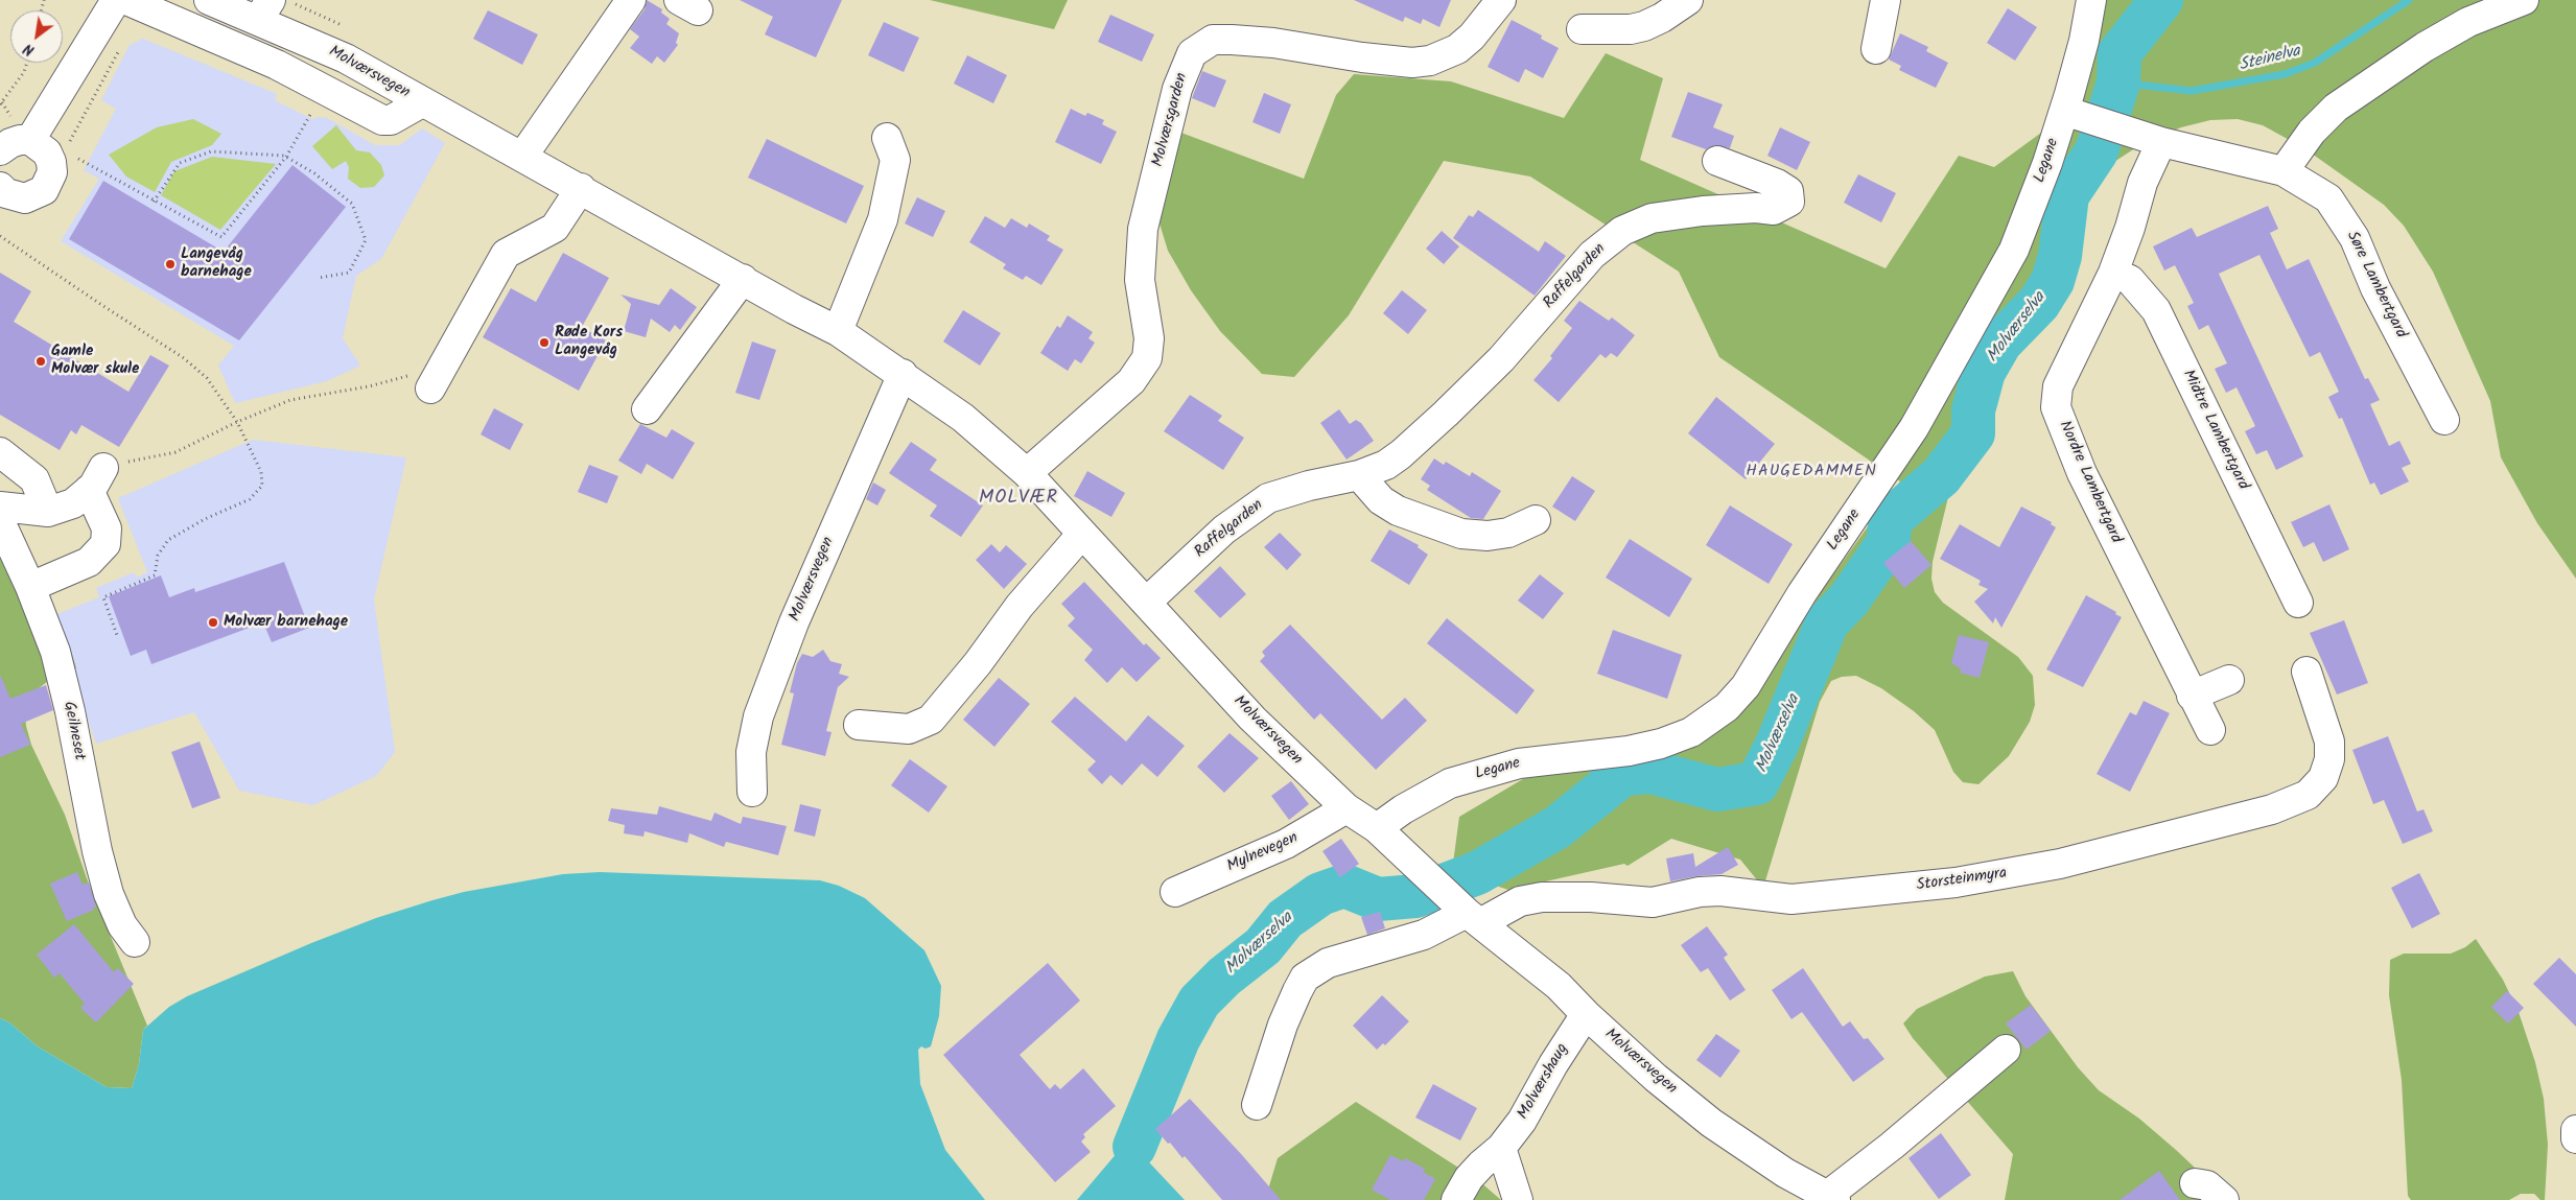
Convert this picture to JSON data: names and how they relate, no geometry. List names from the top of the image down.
{
  "streets": {
    "street": [
      "Molværsvegen",
      "Molværsgarden",
      "Legane",
      "Raffelgarden",
      "Søre Lambertgard",
      "Midtre Lambertgard",
      "Nordre Lambertgard",
      "Geilneset",
      "Mylnevegen",
      "Storsteinmyra",
      "Molværshaug"
    ]
  },
  "crossings": [
    ["Molværsvegen", "Molværsgarden"],
    ["Molværsvegen", "Legane"],
    ["Molværsvegen", "Raffelgarden"],
    ["Molværsvegen", "Mylnevegen"],
    ["Molværsvegen", "Storsteinmyra"],
    ["Molværsvegen", "Molværshaug"],
    ["Legane", "Søre Lambertgard"],
    ["Søre Lambertgard", "Nordre Lambertgard"],
    ["Midtre Lambertgard", "Nordre Lambertgard"]
  ],
  "districts": ["HAUGEDAMMEN", "MOLVÆR"],
  "water": ["Steinelva", "Molværselva"],
  "places": [
    "Langevåg barnehage",
    "Røde Kors Langevåg",
    "Gamle Molvær skule",
    "Molvær barnehage"
  ],
  "north": "bottom left"
}
